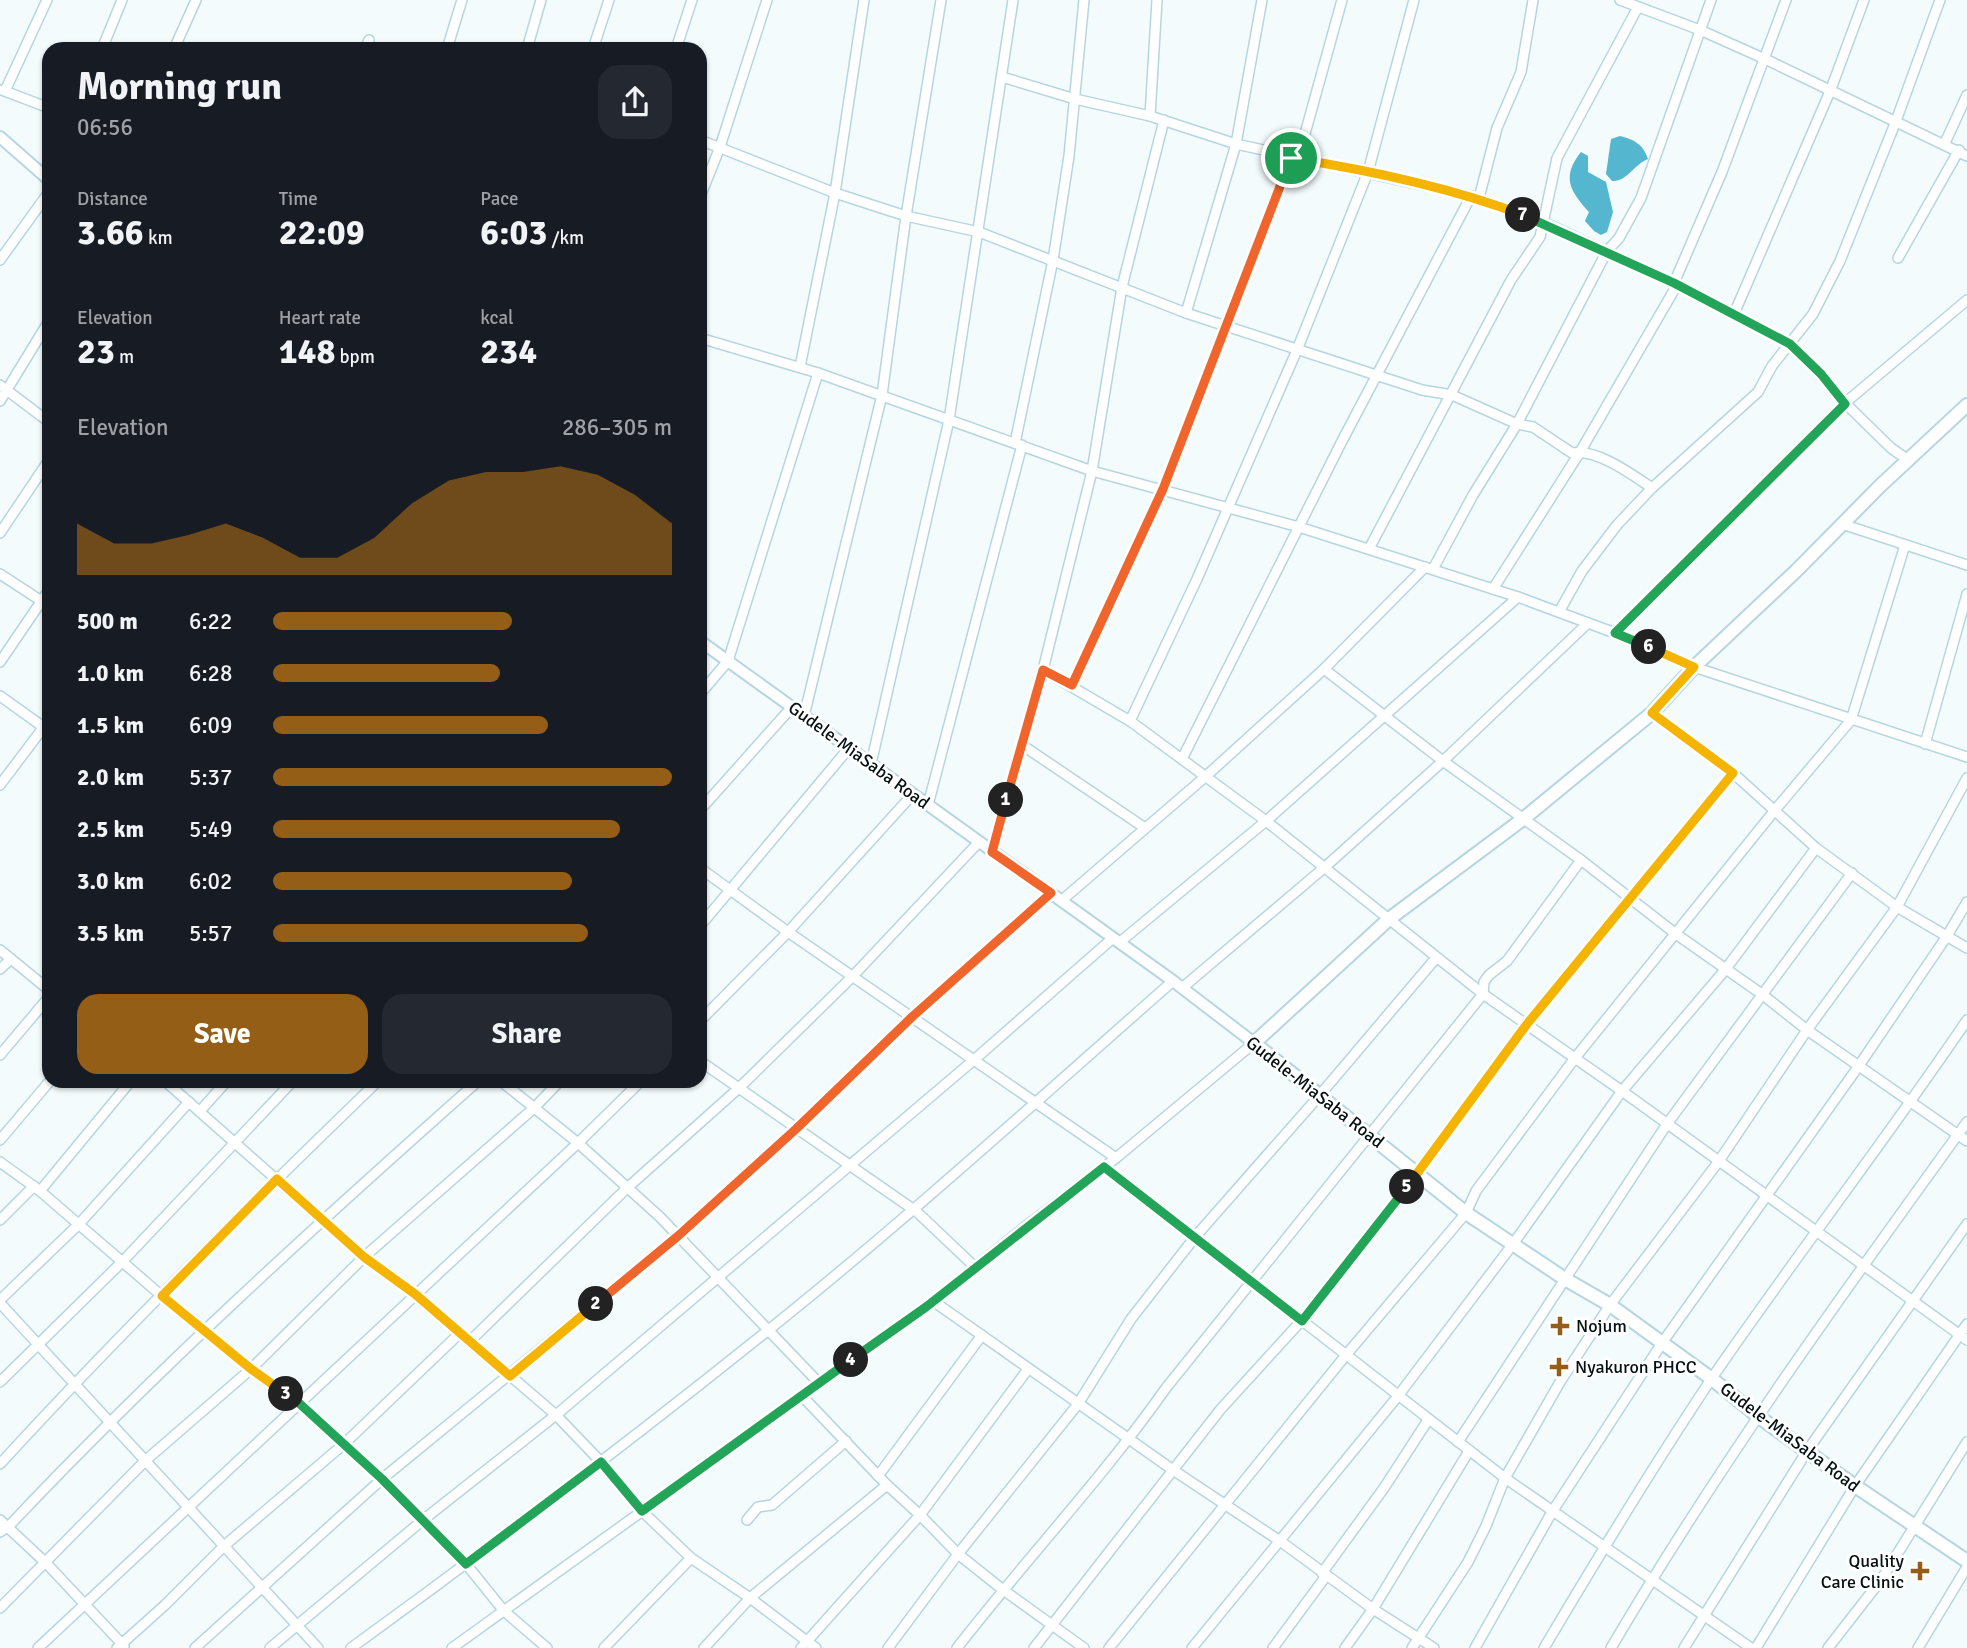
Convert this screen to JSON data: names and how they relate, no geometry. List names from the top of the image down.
{
  "streets": {
    "main road": ["Gudele-MiaSaba Road"]
  },
  "places": {
    "health": ["Nojum", "Nyakuron PHCC", "Quality Care Clinic"]
  },
  "page": {
    "heading": ["Morning run", "06:56"],
    "stats": [
      ["Distance", "3.66 km"],
      ["Time", "22:09"],
      ["Pace", "6:03 /km"],
      ["Elevation", "23 m"],
      ["Heart rate", "148 bpm"],
      ["kcal", "234"]
    ],
    "pins": [
      "7",
      "6",
      "1",
      "5",
      "2",
      "4",
      "3"
    ],
    "chart": ["Elevation", "286–305 m"],
    "list": [
      {
        "name": "500 m",
        "note": "6:22"
      },
      {
        "name": "1.0 km",
        "note": "6:28"
      },
      {
        "name": "1.5 km",
        "note": "6:09"
      },
      {
        "name": "2.0 km",
        "note": "5:37"
      },
      {
        "name": "2.5 km",
        "note": "5:49"
      },
      {
        "name": "3.0 km",
        "note": "6:02"
      },
      {
        "name": "3.5 km",
        "note": "5:57"
      }
    ],
    "buttons": ["Save", "Share"]
  }
}
